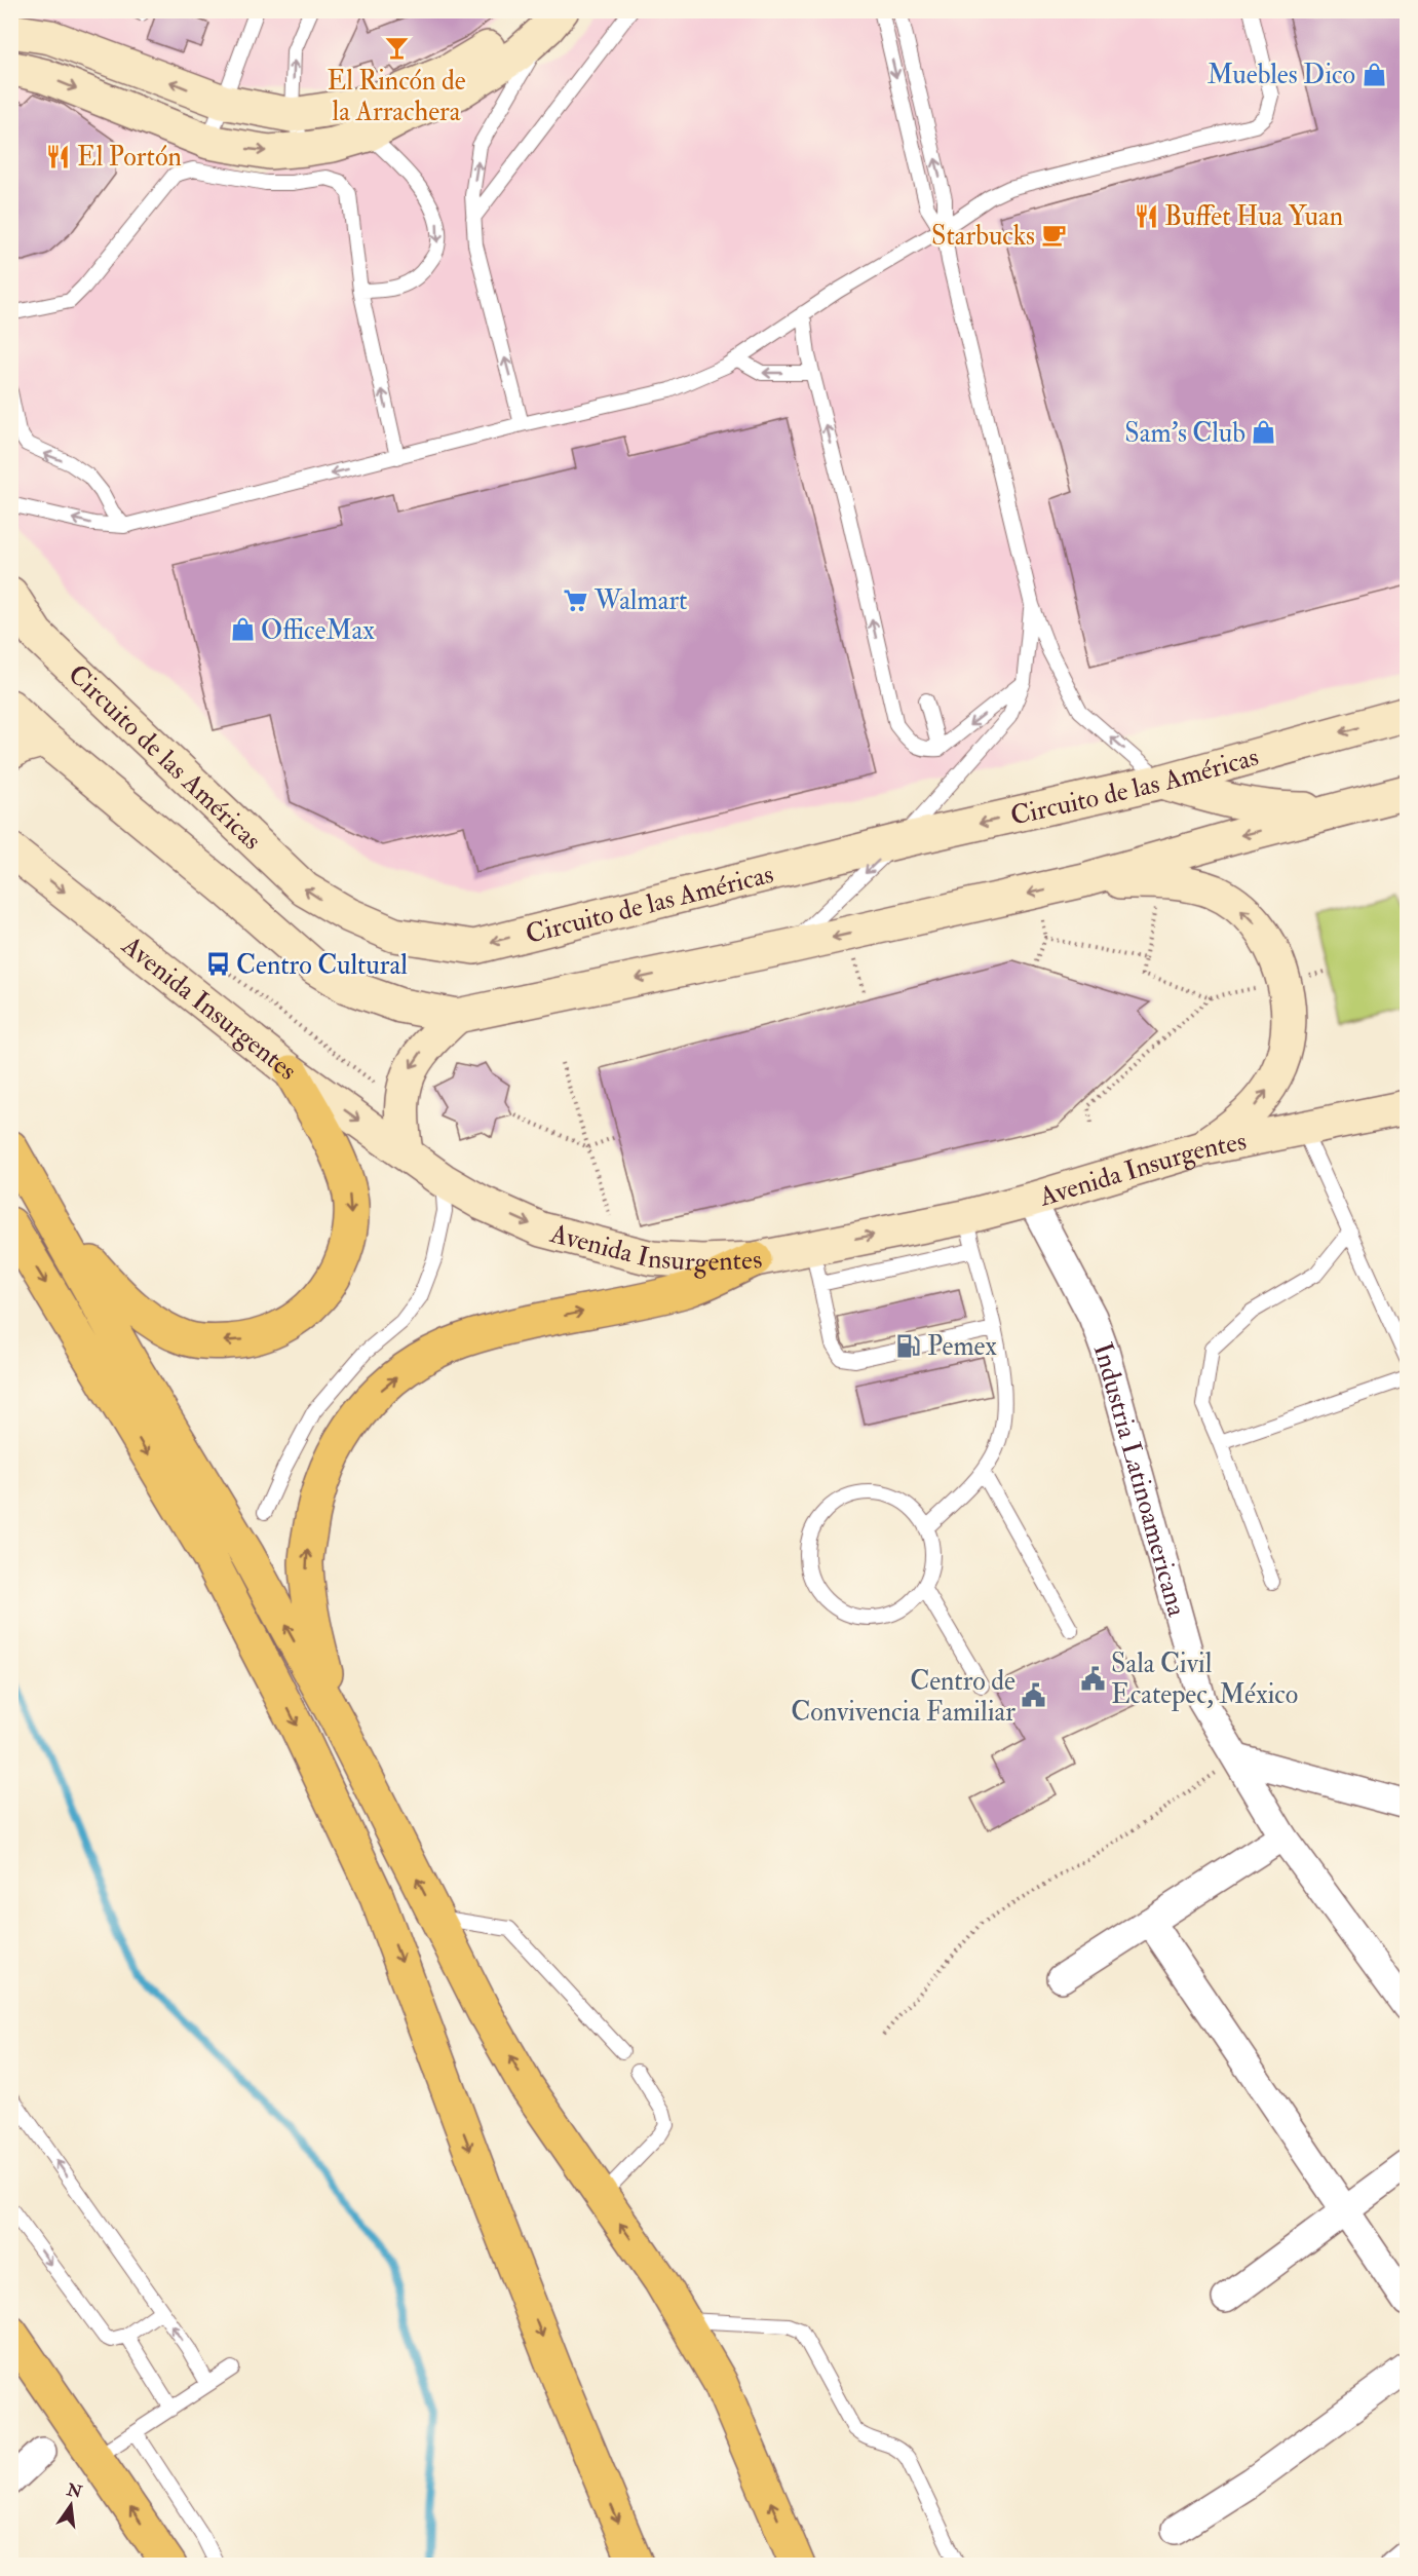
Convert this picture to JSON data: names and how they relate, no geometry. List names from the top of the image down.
{
  "streets": {
    "main road": ["Circuito de las Américas", "Avenida Insurgentes"],
    "street": ["Industria Latinoamericana"]
  },
  "crossings": [
    ["Avenida Insurgentes", "Industria Latinoamericana"]
  ],
  "places": {
    "bar": ["El Rincón de la Arrachera"],
    "shop": ["Muebles Dico", "Sam's Club", "OfficeMax"],
    "restaurant": ["El Portón", "Buffet Hua Yuan"],
    "cafe": ["Starbucks"],
    "supermarket": ["Walmart"],
    "bus stop": ["Centro Cultural"],
    "fuel station": ["Pemex"],
    "public building": ["Sala Civil Ecatepec, México", "Centro de Convivencia Familiar"]
  },
  "north": "top"
}
